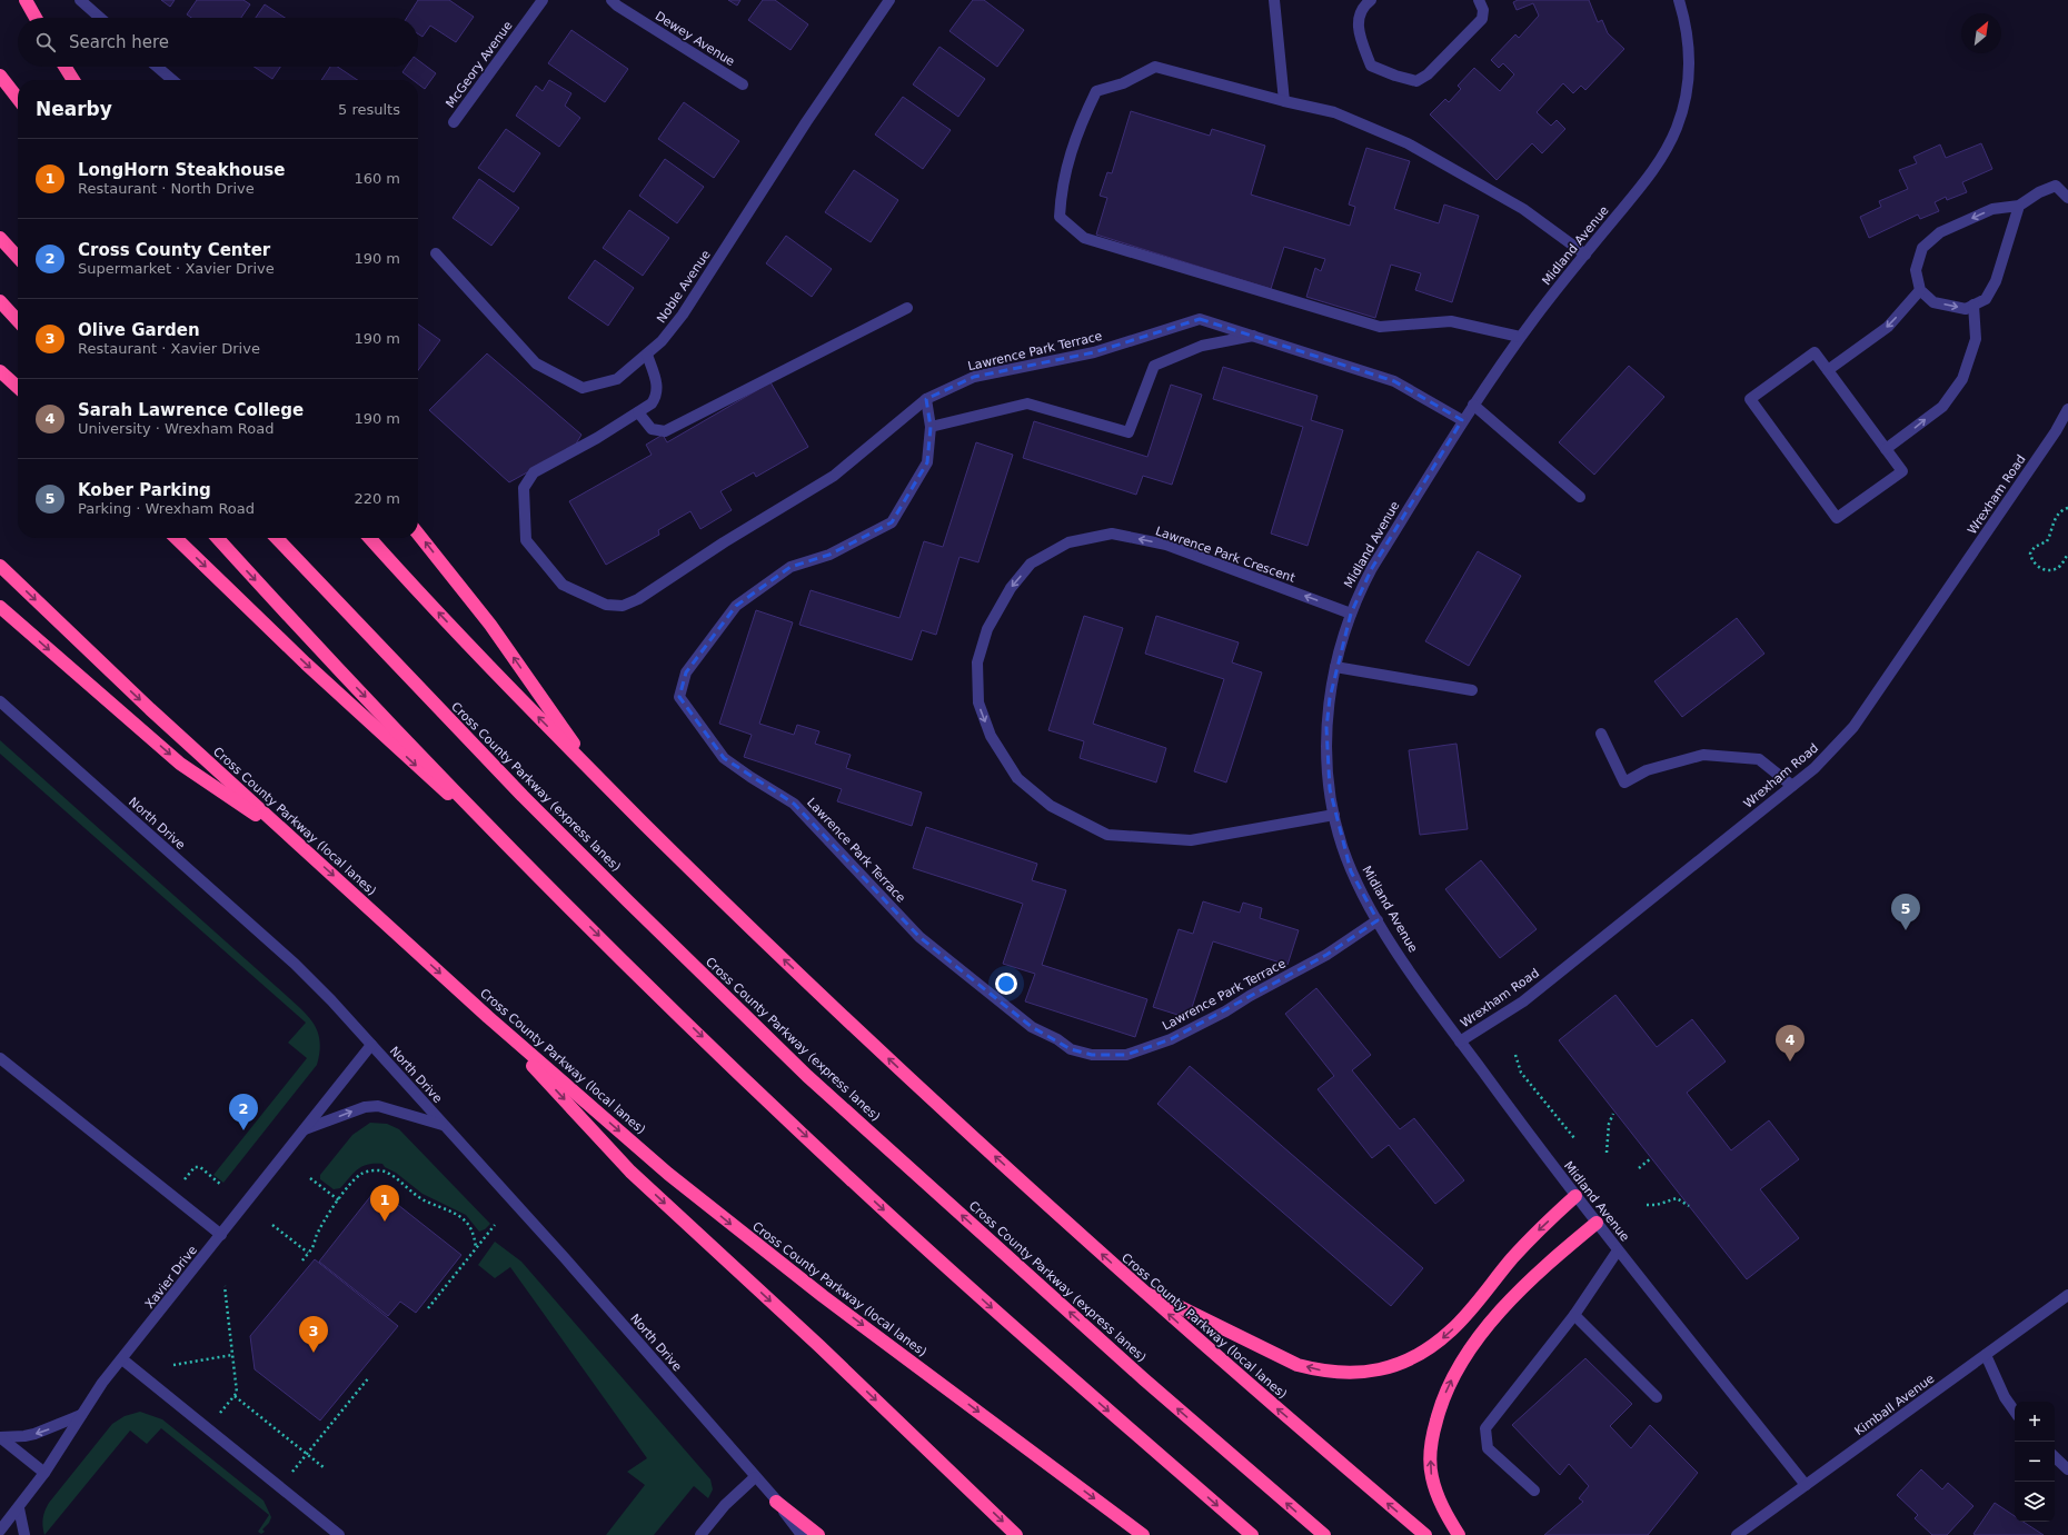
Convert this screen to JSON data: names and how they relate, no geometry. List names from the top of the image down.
{
  "streets": {
    "highway": ["Cross County Parkway (express lanes)", "Cross County Parkway (local lanes)"],
    "street": [
      "Dewey Avenue",
      "McGeory Avenue",
      "Midland Avenue",
      "Noble Avenue",
      "Lawrence Park Terrace",
      "Wrexham Road",
      "Lawrence Park Crescent",
      "North Drive",
      "Xavier Drive",
      "Kimball Avenue"
    ]
  },
  "crossings": [
    ["Midland Avenue", "Lawrence Park Terrace"],
    ["Midland Avenue", "Wrexham Road"],
    ["Midland Avenue", "Lawrence Park Crescent"],
    ["Midland Avenue", "Kimball Avenue"],
    ["North Drive", "Xavier Drive"]
  ],
  "north": "top right",
  "page": {
    "search": "Search here",
    "heading": ["Nearby", "5 results"],
    "list": [
      {
        "mark": "1",
        "name": "LongHorn Steakhouse",
        "note": "Restaurant · North Drive",
        "value": "160 m"
      },
      {
        "mark": "2",
        "name": "Cross County Center",
        "note": "Supermarket · Xavier Drive",
        "value": "190 m"
      },
      {
        "mark": "3",
        "name": "Olive Garden",
        "note": "Restaurant · Xavier Drive",
        "value": "190 m"
      },
      {
        "mark": "4",
        "name": "Sarah Lawrence College",
        "note": "University · Wrexham Road",
        "value": "190 m"
      },
      {
        "mark": "5",
        "name": "Kober Parking",
        "note": "Parking · Wrexham Road",
        "value": "220 m"
      }
    ],
    "pins": [
      "5",
      "4",
      "2",
      "1",
      "3"
    ],
    "map_buttons": ["+", "−"]
  }
}
